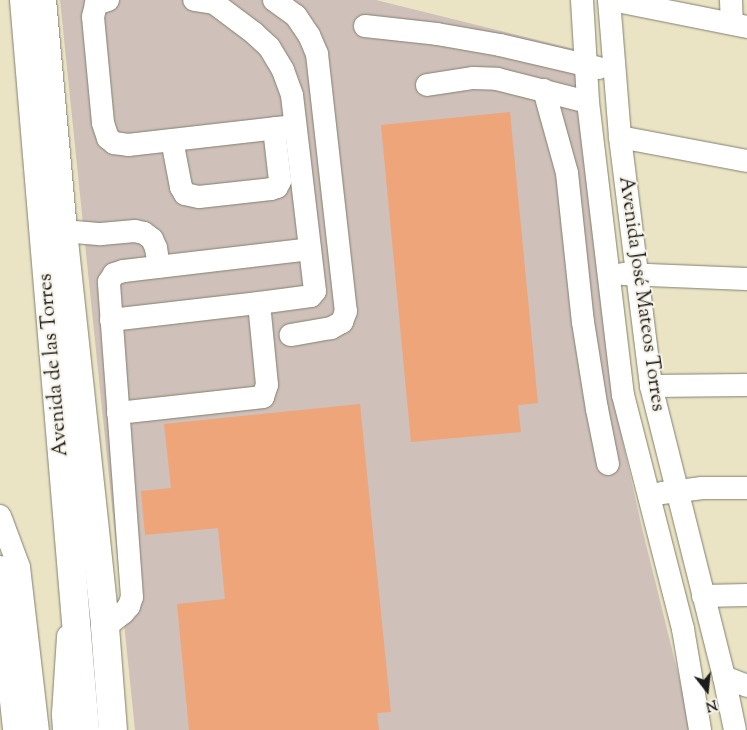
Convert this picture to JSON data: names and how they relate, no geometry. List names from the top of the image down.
{
  "streets": {
    "main road": ["Avenida de las Torres"],
    "street": ["Avenida José Mateos Torres"]
  },
  "north": "bottom"
}
